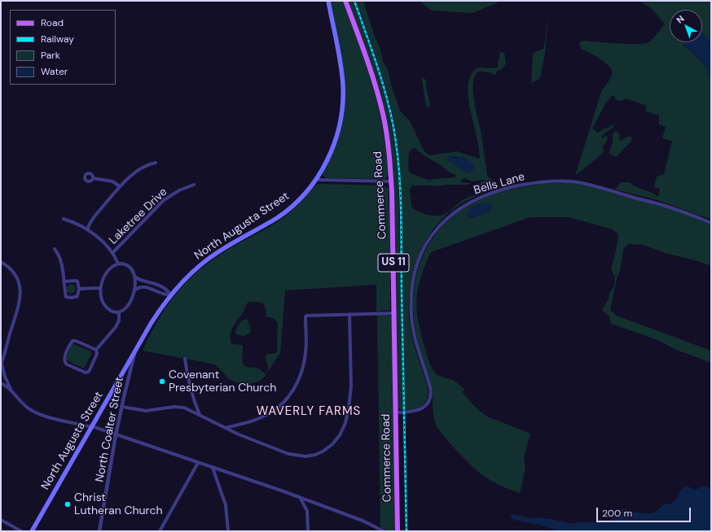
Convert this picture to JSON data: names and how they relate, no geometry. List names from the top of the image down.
{
  "streets": {
    "main road": ["Commerce Road", "North Augusta Street", "US 11"],
    "street": ["Bells Lane", "Laketree Drive", "North Coalter Street"]
  },
  "crossings": [
    ["Bells Lane", "Commerce Road"],
    ["North Augusta Street", "North Coalter Street"]
  ],
  "districts": ["WAVERLY FARMS"],
  "places": ["Covenant Presbyterian Church", "Christ Lutheran Church"],
  "legend": [
    "Road",
    "Railway",
    "Park",
    "Water"
  ],
  "scale_bar": "200 m",
  "north": "top left"
}
